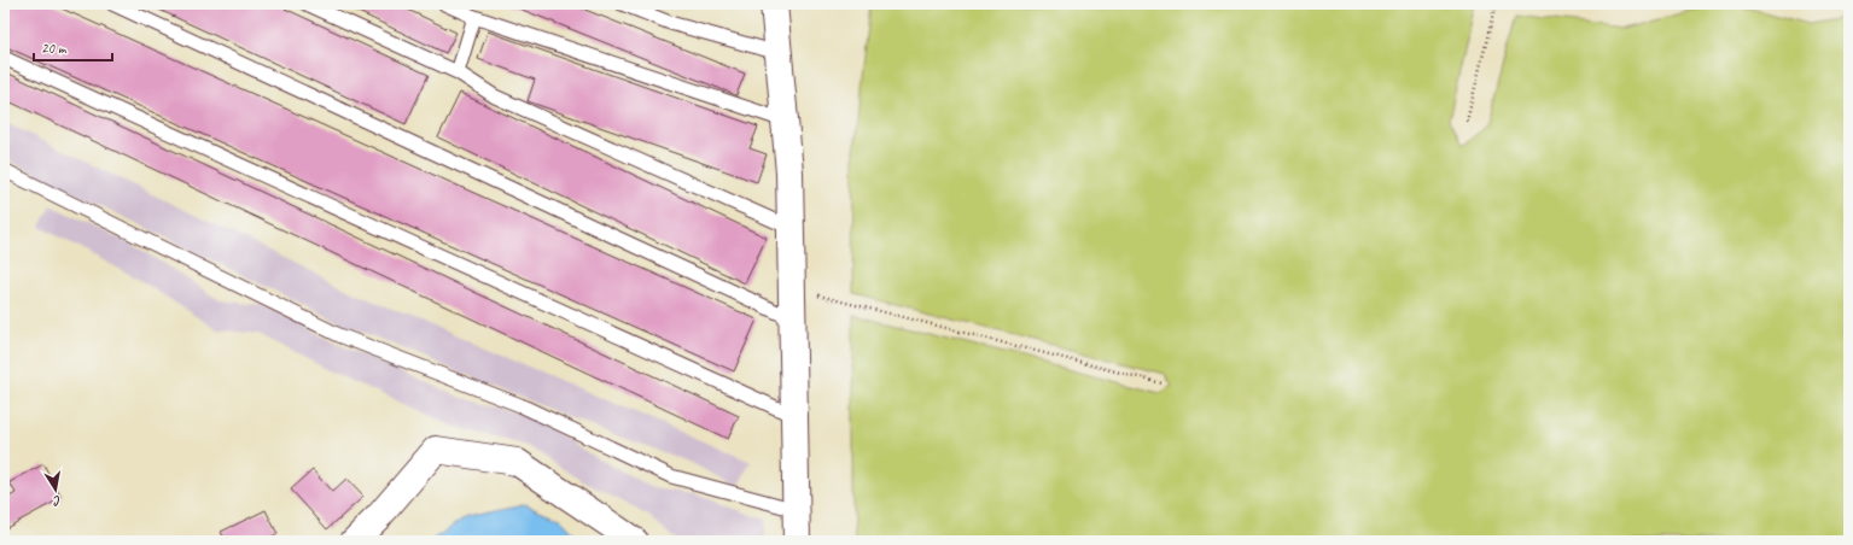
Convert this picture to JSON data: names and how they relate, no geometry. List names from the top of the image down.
{
  "scale_bar": "20 m",
  "north": "bottom"
}
